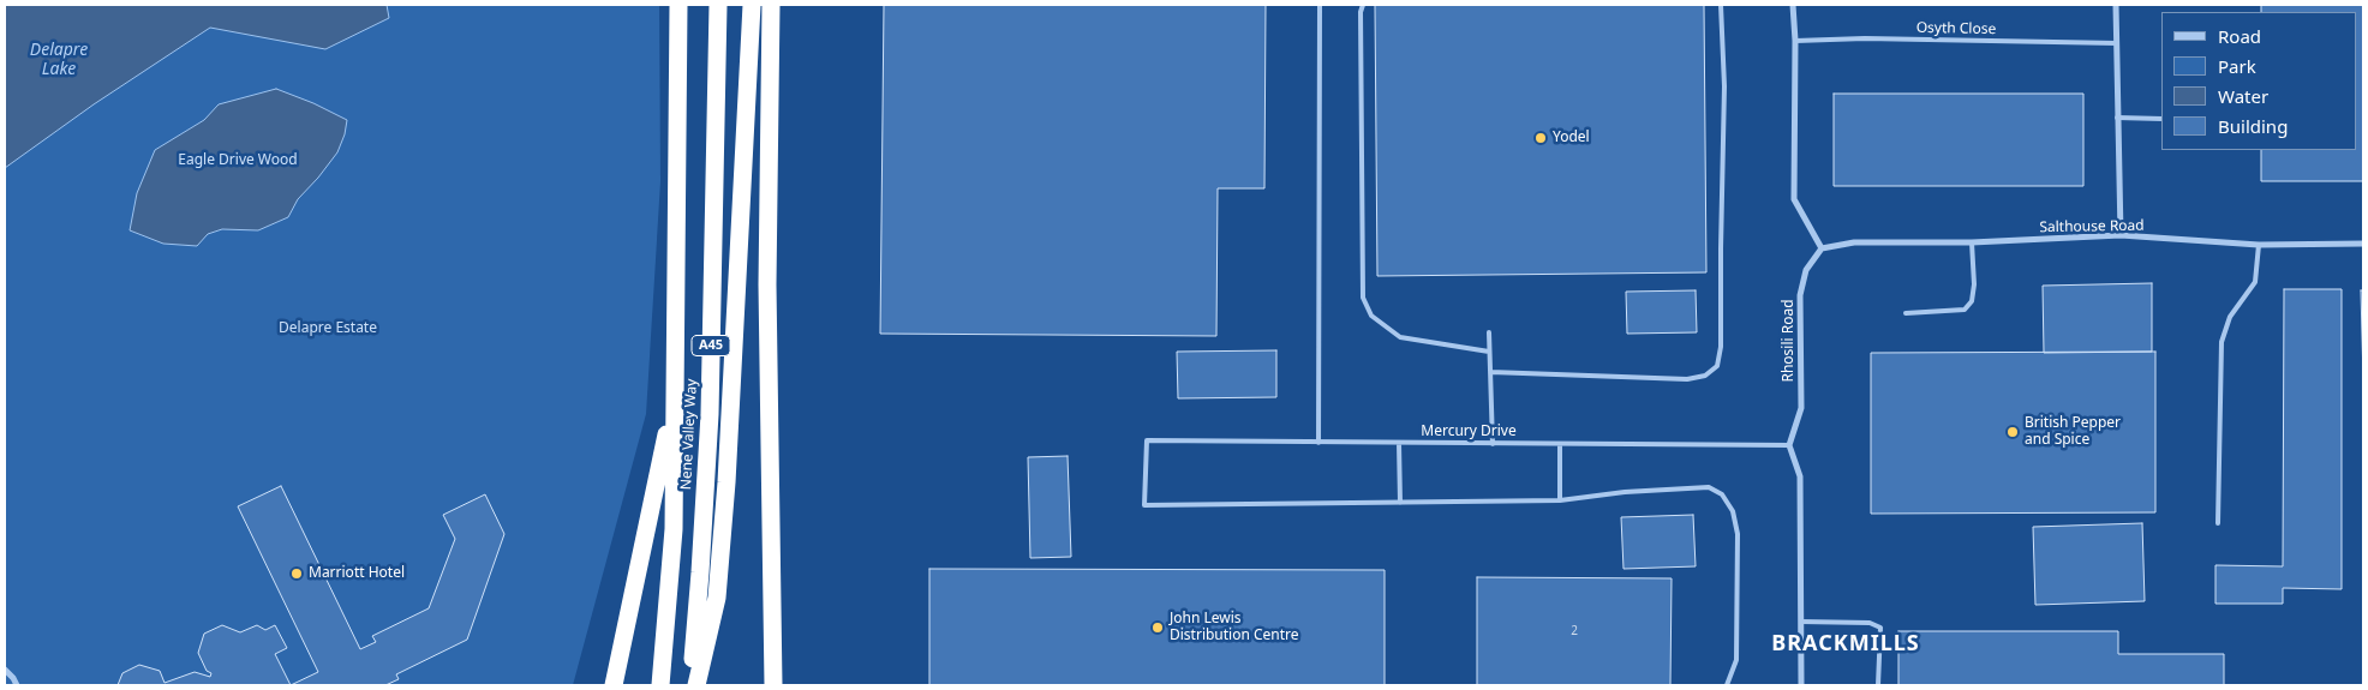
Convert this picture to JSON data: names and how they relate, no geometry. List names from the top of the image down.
{
  "streets": {
    "highway": ["A45", "Nene Valley Way"],
    "street": ["Salthouse Road", "Rhosili Road"],
    "lane": ["Osyth Close", "Mercury Drive"]
  },
  "crossings": [
    ["Salthouse Road", "Rhosili Road"],
    ["Rhosili Road", "Mercury Drive"]
  ],
  "districts": ["BRACKMILLS"],
  "water": ["Delapre Lake"],
  "parks": ["Eagle Drive Wood", "Delapre Estate"],
  "places": [
    "Yodel",
    "British Pepper and Spice",
    "Marriott Hotel",
    "John Lewis Distribution Centre"
  ],
  "house_numbers": ["2"],
  "legend": [
    "Road",
    "Park",
    "Water",
    "Building"
  ]
}
